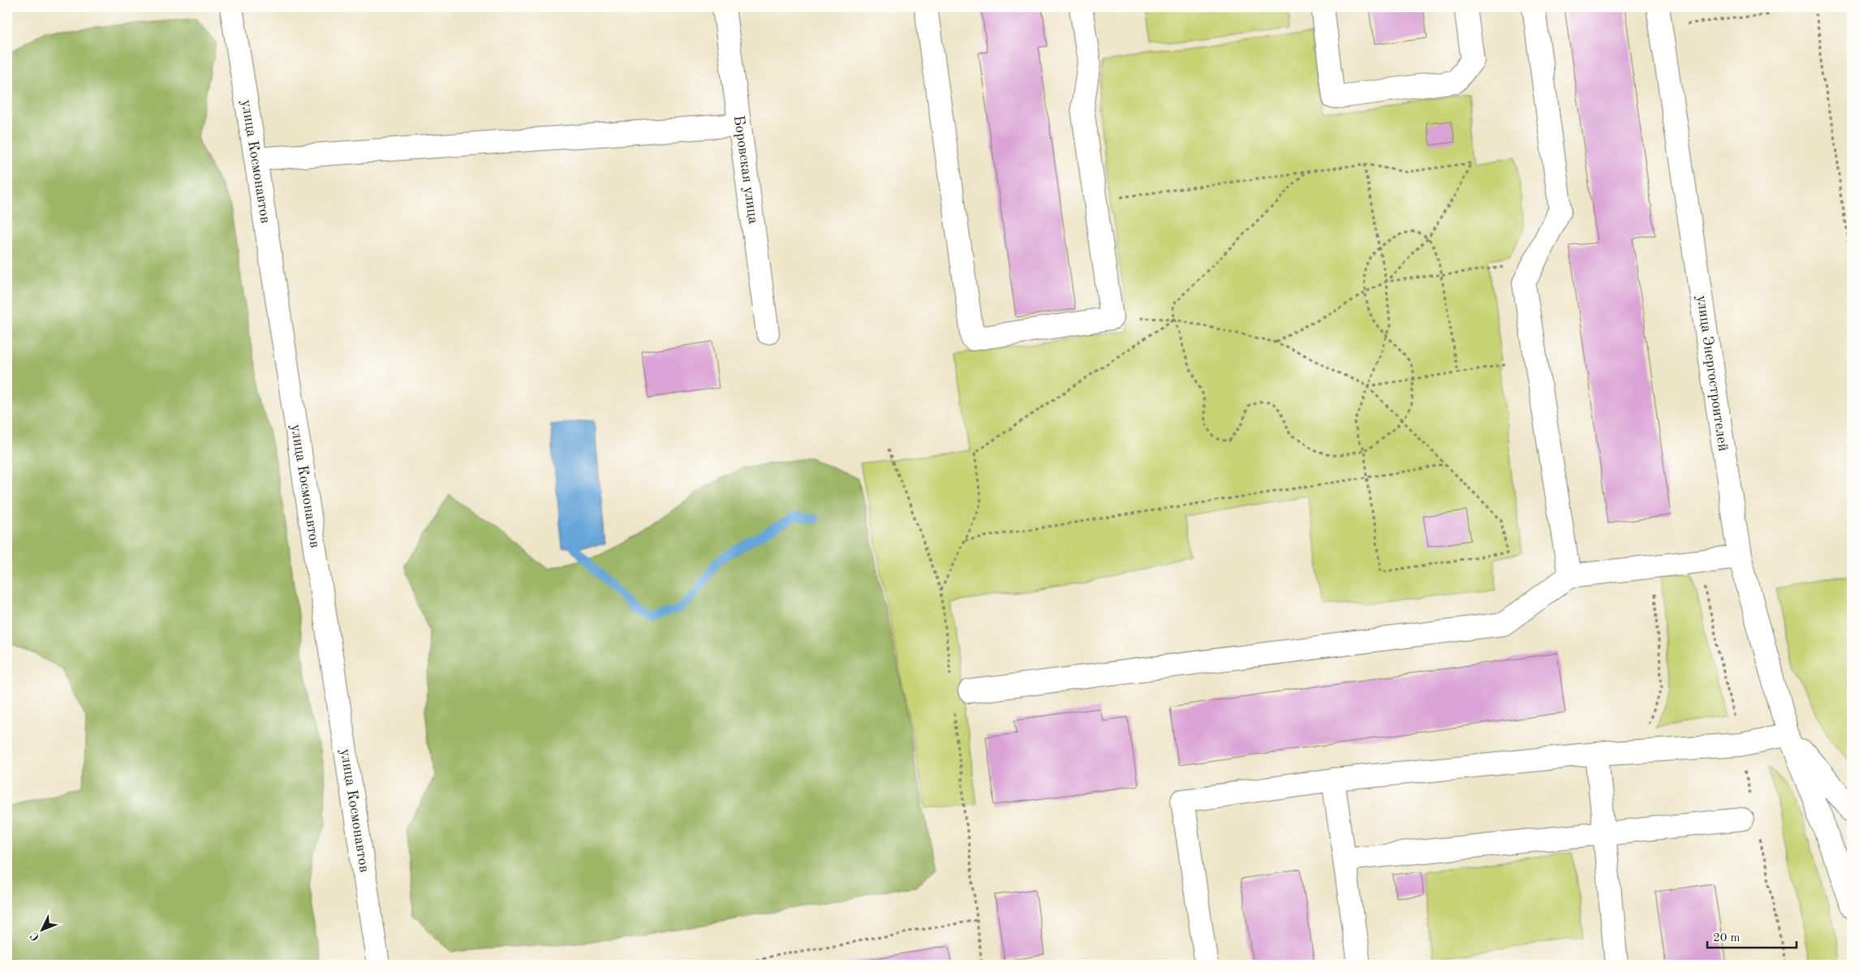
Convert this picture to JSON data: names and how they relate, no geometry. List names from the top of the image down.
{
  "streets": {
    "street": ["улица Космонавтов", "Боровская улица", "улица Энергостроителей"]
  },
  "scale_bar": "20 m",
  "north": "bottom left"
}
